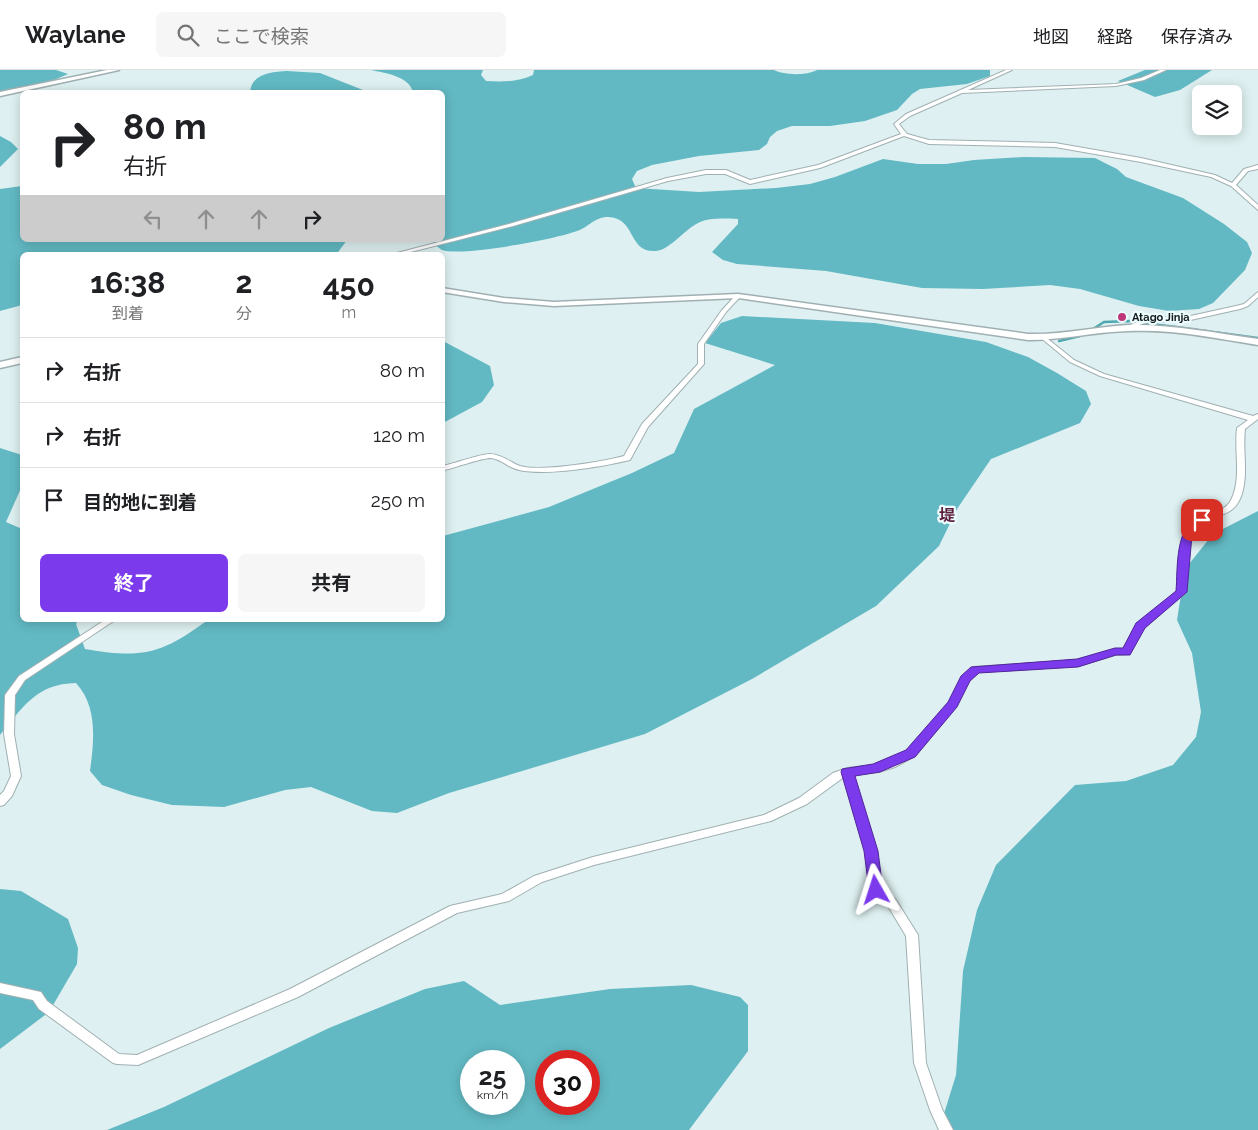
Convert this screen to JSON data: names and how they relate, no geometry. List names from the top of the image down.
{
  "districts": ["堤"],
  "places": ["Atago Jinja"],
  "page": {
    "header": "Waylane",
    "search": "ここで検索",
    "nav": ["地図", "経路", "保存済み"],
    "turn": ["80 m", "右折"],
    "eta": [
      "16:38",
      "到着",
      "2",
      "分",
      "450",
      "m"
    ],
    "list": [
      {
        "name": "右折",
        "value": "80 m"
      },
      {
        "name": "右折",
        "value": "120 m"
      },
      {
        "name": "目的地に到着",
        "value": "250 m"
      }
    ],
    "buttons": ["終了", "共有"],
    "speed": "25 km/h",
    "limit": "30"
  }
}
